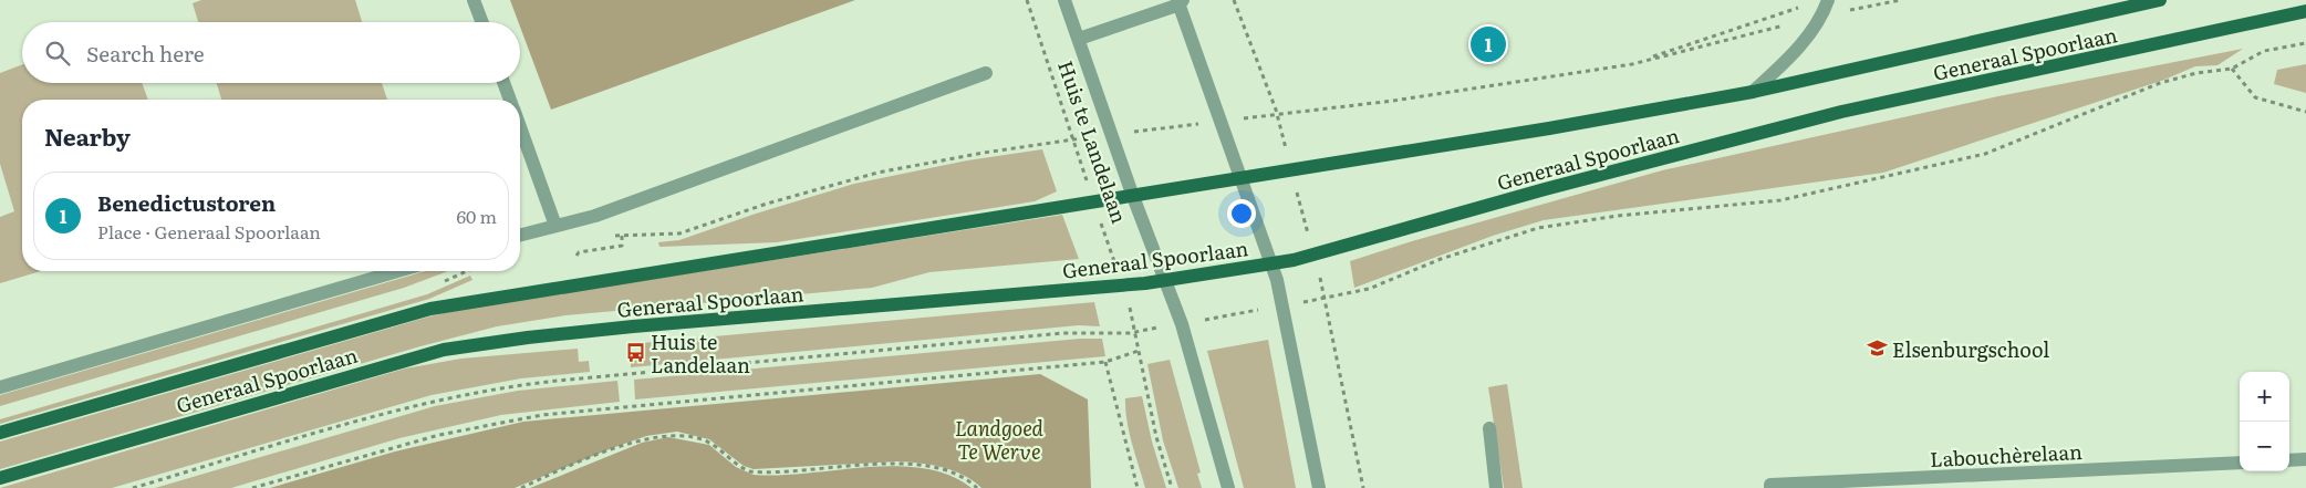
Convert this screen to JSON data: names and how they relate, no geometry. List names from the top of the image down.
{
  "streets": {
    "main road": ["Generaal Spoorlaan"],
    "street": ["Huis te Landelaan", "Labouchèrelaan"]
  },
  "crossings": [
    ["Generaal Spoorlaan", "Huis te Landelaan"]
  ],
  "parks": ["Landgoed Te Werve"],
  "places": {
    "school or university": ["Elsenburgschool"],
    "bus stop": ["Huis te Landelaan"]
  },
  "page": {
    "search": "Search here",
    "pins": "1",
    "heading": "Nearby",
    "list": [
      {
        "mark": "1",
        "name": "Benedictustoren",
        "note": "Place · Generaal Spoorlaan",
        "value": "60 m"
      }
    ],
    "map_buttons": ["+", "−"]
  }
}
